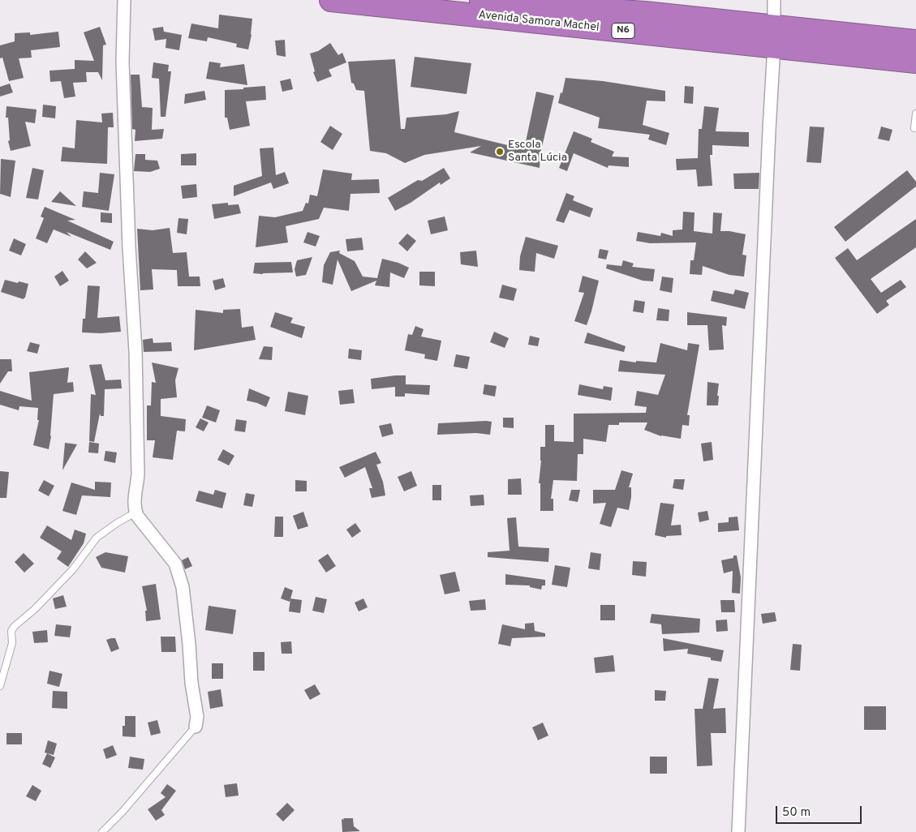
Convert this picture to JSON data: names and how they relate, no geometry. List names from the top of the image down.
{
  "streets": {
    "highway": ["Avenida Samora Machel", "N6"]
  },
  "places": ["Escola Santa Lúcia"],
  "scale_bar": "50 m"
}
